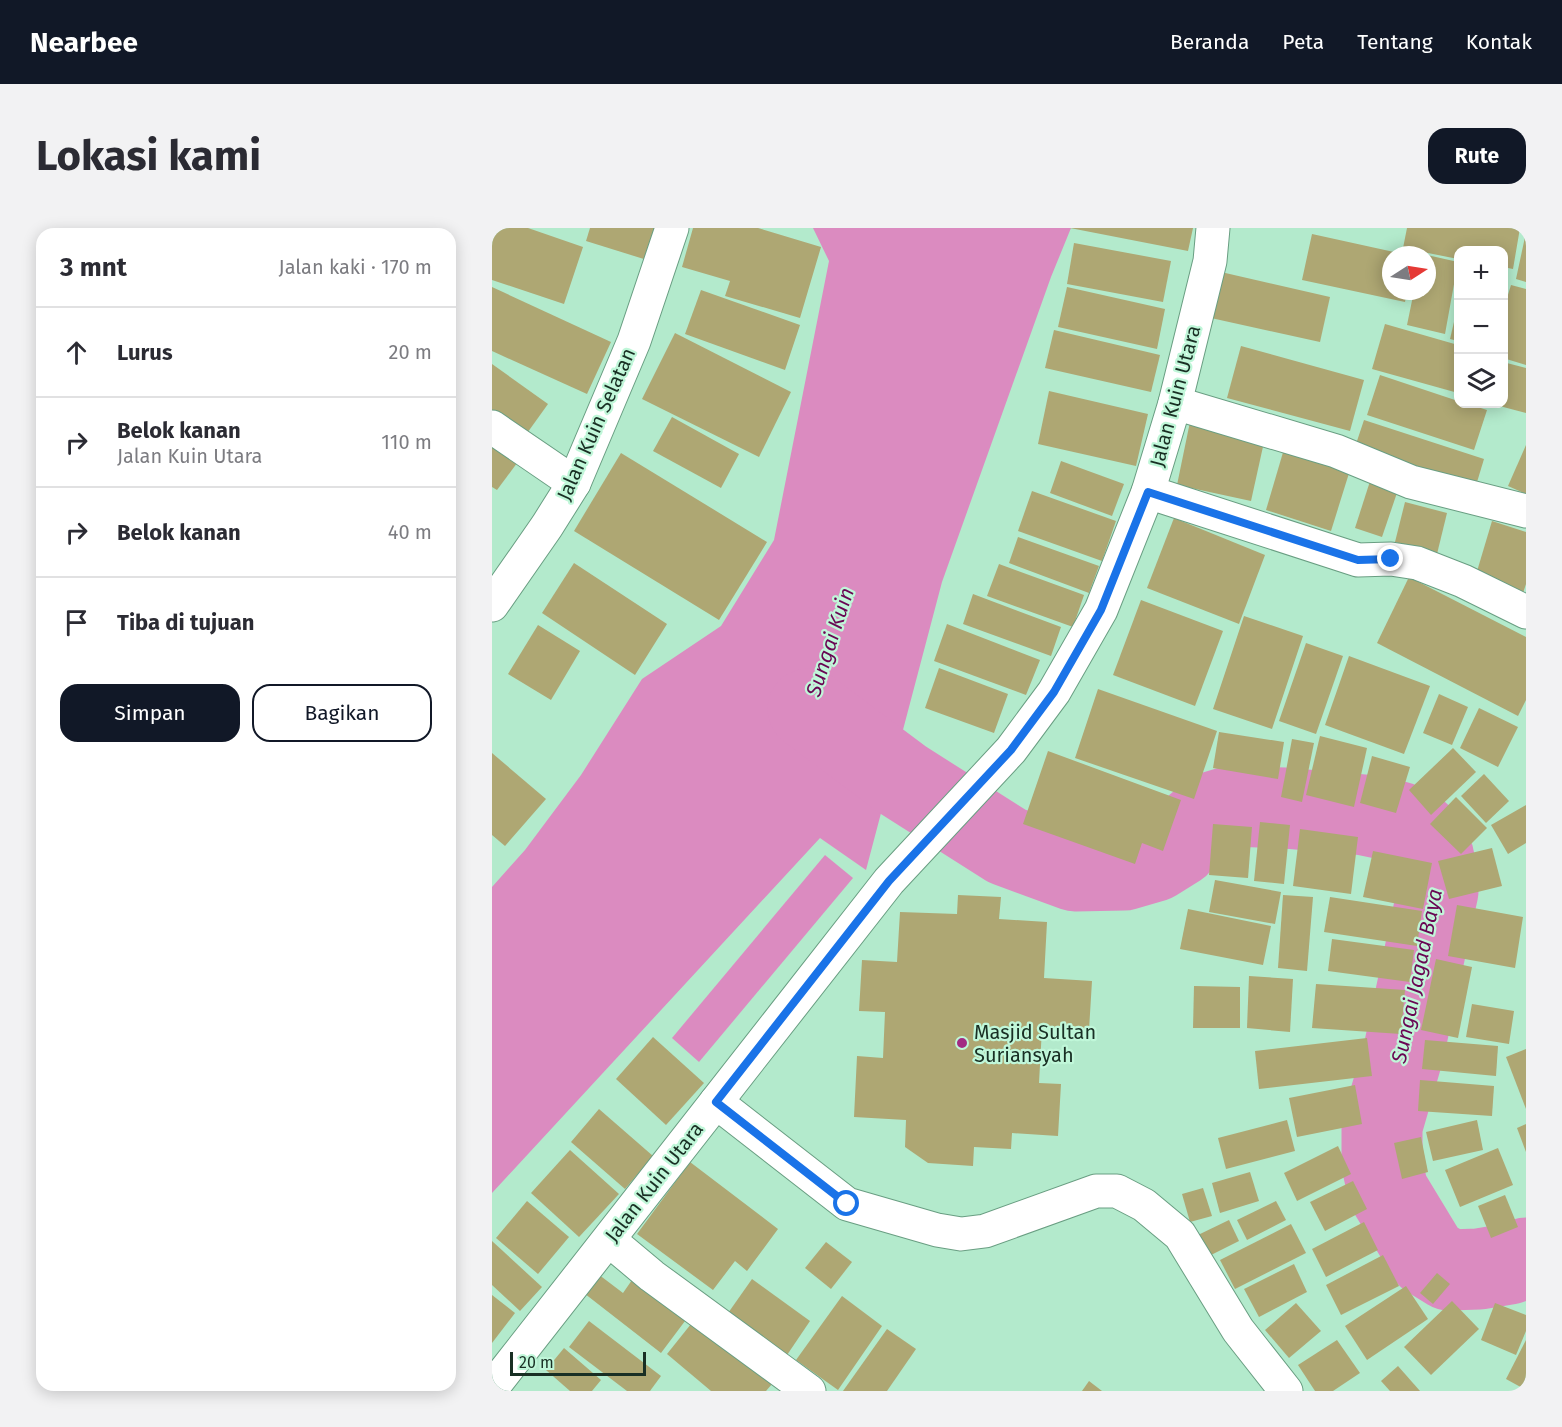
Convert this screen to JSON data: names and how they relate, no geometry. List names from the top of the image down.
{
  "streets": {
    "street": ["Jalan Kuin Utara", "Jalan Kuin Selatan"]
  },
  "water": ["Sungai Kuin", "Sungai Jagad Baya"],
  "places": ["Masjid Sultan Suriansyah"],
  "scale_bar": "20 m",
  "north": "right",
  "page": {
    "header": "Nearbee",
    "nav": [
      "Beranda",
      "Peta",
      "Tentang",
      "Kontak"
    ],
    "buttons": [
      "Rute",
      ["Simpan", "Bagikan"]
    ],
    "title": "Lokasi kami",
    "heading": ["3 mnt", "Jalan kaki · 170 m"],
    "map_buttons": ["+", "−"],
    "list": [
      ["Lurus", "20 m"],
      ["Belok kanan", "Jalan Kuin Utara", "110 m"],
      ["Belok kanan", "40 m"],
      "Tiba di tujuan"
    ],
    "scale": "20 m"
  }
}
